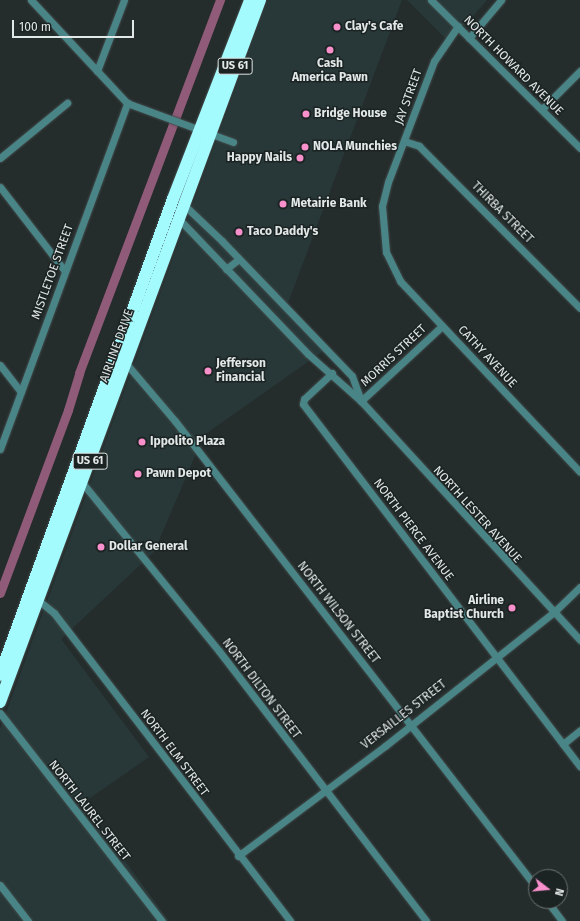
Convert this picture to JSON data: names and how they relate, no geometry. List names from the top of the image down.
{
  "streets": {
    "highway": ["US 61", "AIRLINE DRIVE"],
    "street": [
      "NORTH HOWARD AVENUE",
      "JAY STREET",
      "THIRBA STREET",
      "MISTLETOE STREET",
      "MORRIS STREET",
      "CATHY AVENUE",
      "NORTH LESTER AVENUE",
      "NORTH PIERCE AVENUE",
      "NORTH WILSON STREET",
      "NORTH DILTON STREET",
      "VERSAILLES STREET",
      "NORTH ELM STREET",
      "NORTH LAUREL STREET"
    ]
  },
  "crossings": [
    ["NORTH HOWARD AVENUE", "JAY STREET"],
    ["JAY STREET", "THIRBA STREET"],
    ["JAY STREET", "CATHY AVENUE"],
    ["AIRLINE DRIVE", "NORTH LESTER AVENUE"],
    ["AIRLINE DRIVE", "NORTH WILSON STREET"],
    ["AIRLINE DRIVE", "NORTH DILTON STREET"],
    ["AIRLINE DRIVE", "NORTH ELM STREET"],
    ["MORRIS STREET", "CATHY AVENUE"],
    ["MORRIS STREET", "NORTH LESTER AVENUE"],
    ["NORTH LESTER AVENUE", "NORTH PIERCE AVENUE"],
    ["NORTH LESTER AVENUE", "VERSAILLES STREET"],
    ["NORTH PIERCE AVENUE", "VERSAILLES STREET"],
    ["NORTH WILSON STREET", "VERSAILLES STREET"],
    ["NORTH DILTON STREET", "VERSAILLES STREET"],
    ["VERSAILLES STREET", "NORTH ELM STREET"]
  ],
  "places": [
    "Clay's Cafe",
    "Cash America Pawn",
    "Bridge House",
    "NOLA Munchies",
    "Happy Nails",
    "Metairie Bank",
    "Taco Daddy's",
    "Jefferson Financial",
    "Ippolito Plaza",
    "Pawn Depot",
    "Dollar General",
    "Airline Baptist Church"
  ],
  "scale_bar": "100 m",
  "north": "right"
}
